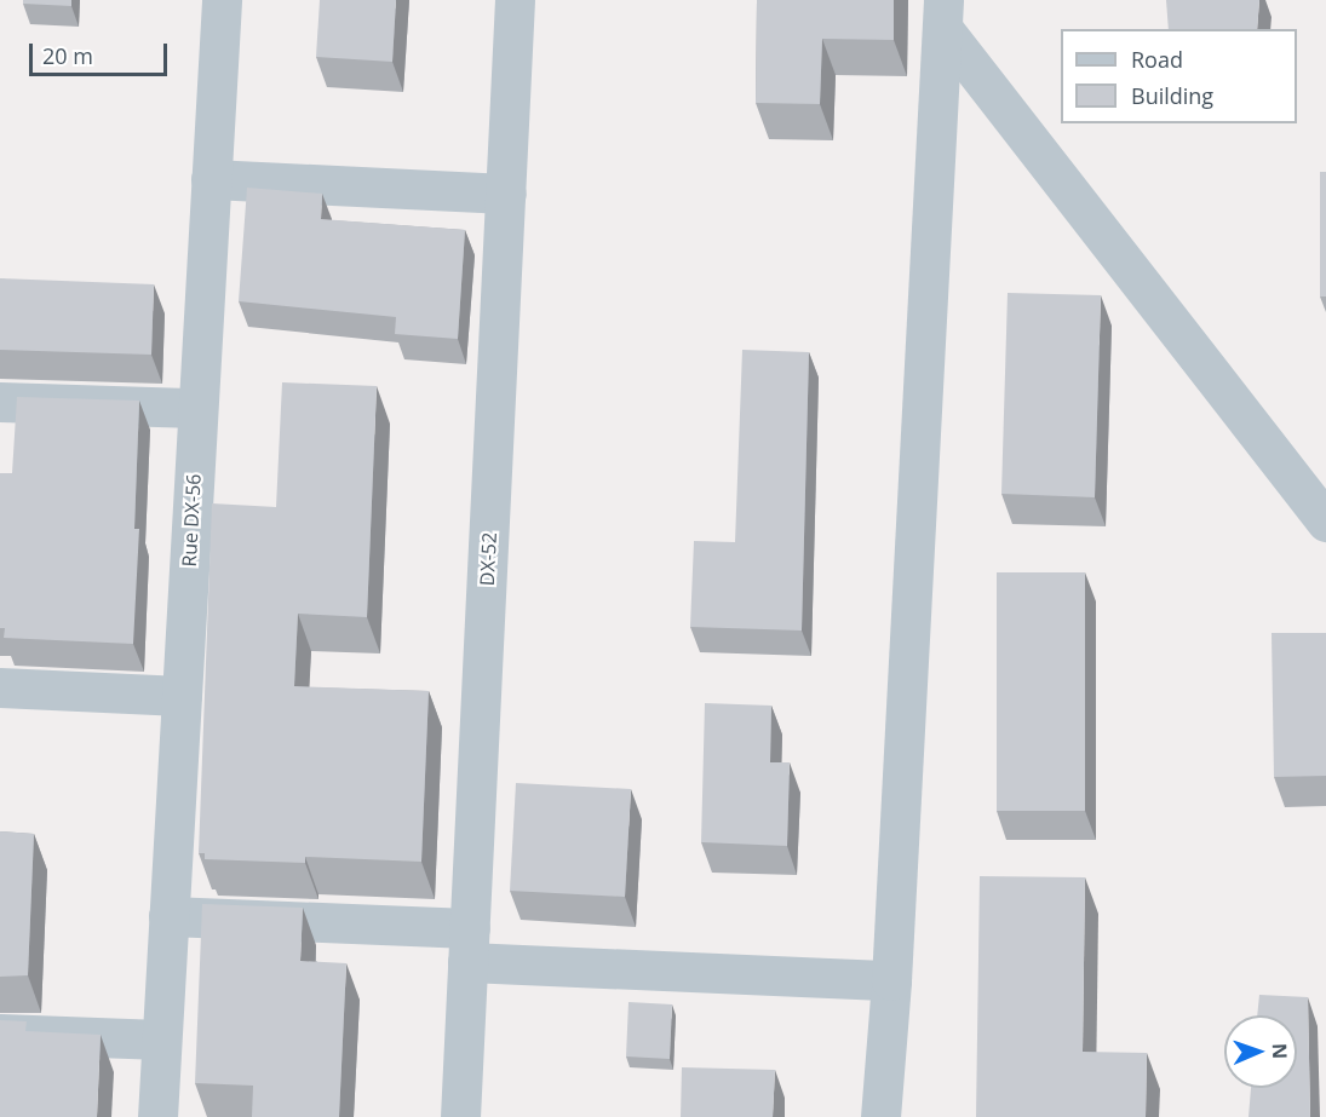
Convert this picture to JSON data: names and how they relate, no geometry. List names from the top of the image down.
{
  "streets": {
    "street": ["Rue DX-56", "DX-52"]
  },
  "legend": ["Road", "Building"],
  "scale_bar": "20 m",
  "north": "right"
}
